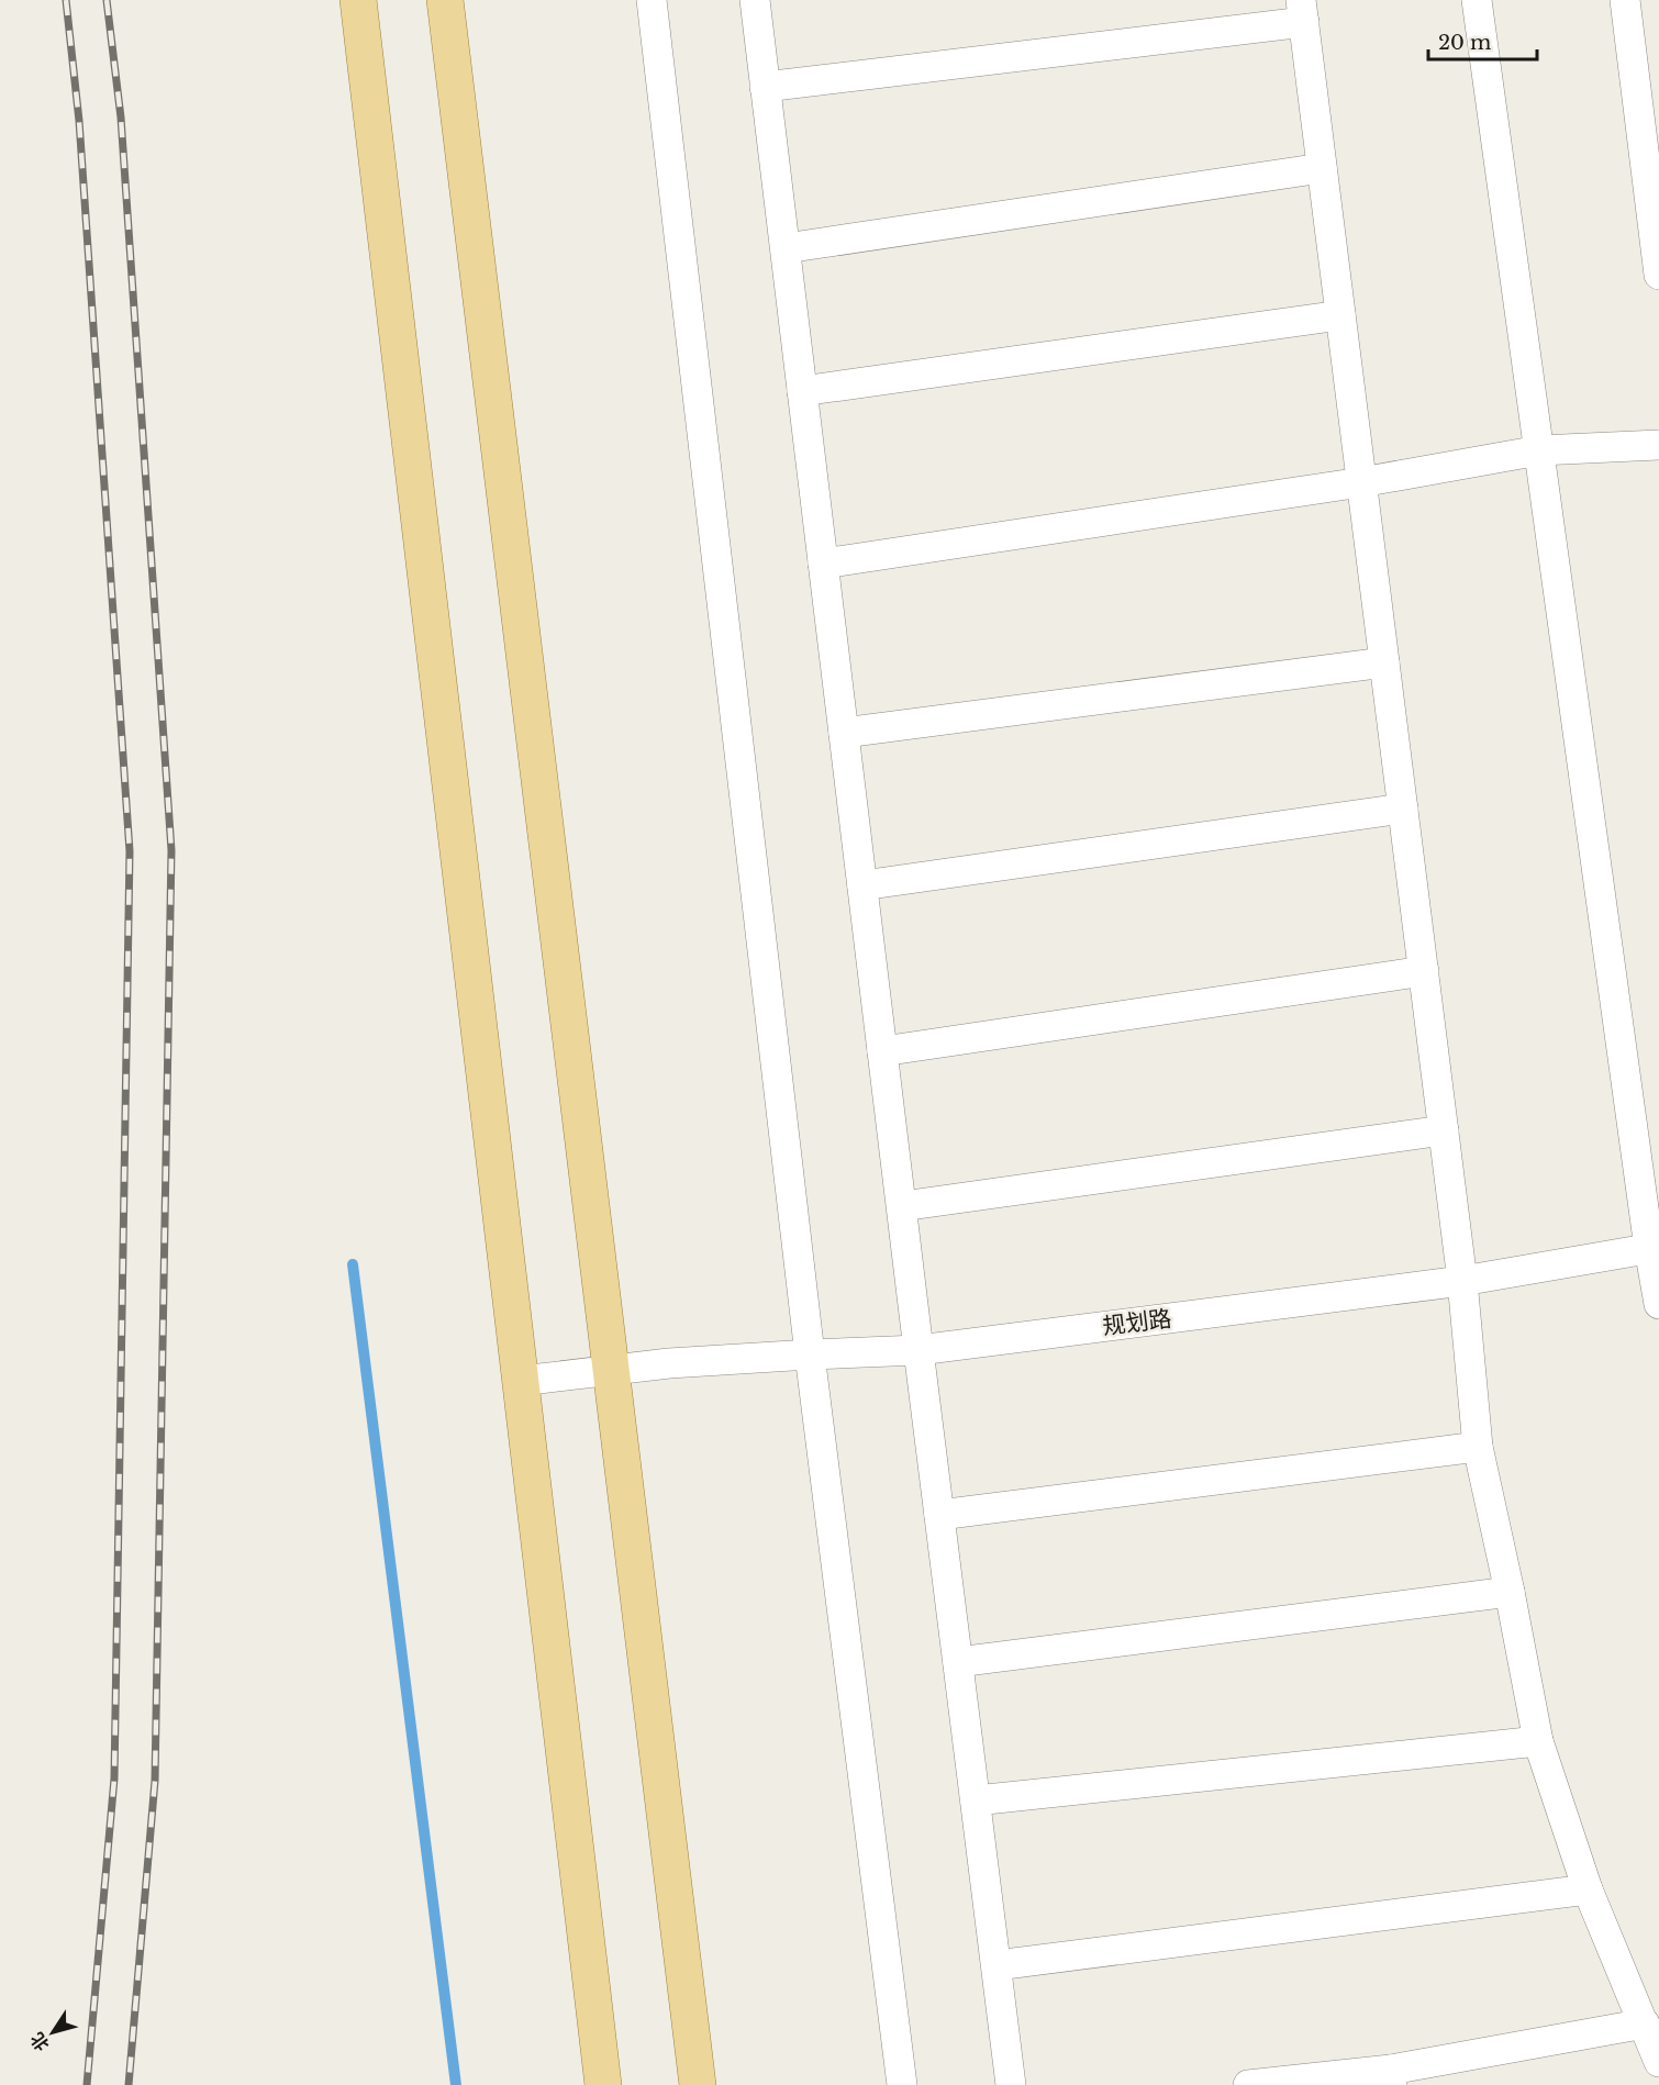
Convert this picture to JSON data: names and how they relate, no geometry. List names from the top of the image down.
{
  "streets": {
    "street": ["规划路"]
  },
  "scale_bar": "20 m",
  "north": "bottom left"
}
